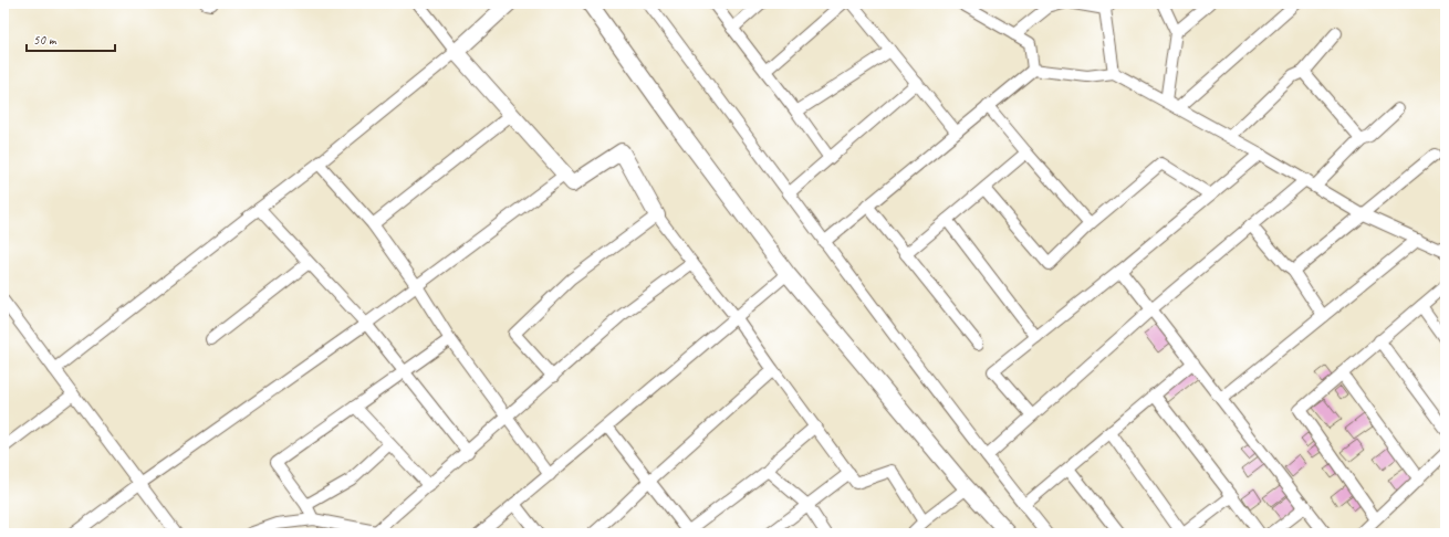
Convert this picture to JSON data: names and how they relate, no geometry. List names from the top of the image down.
{
  "scale_bar": "50 m"
}
